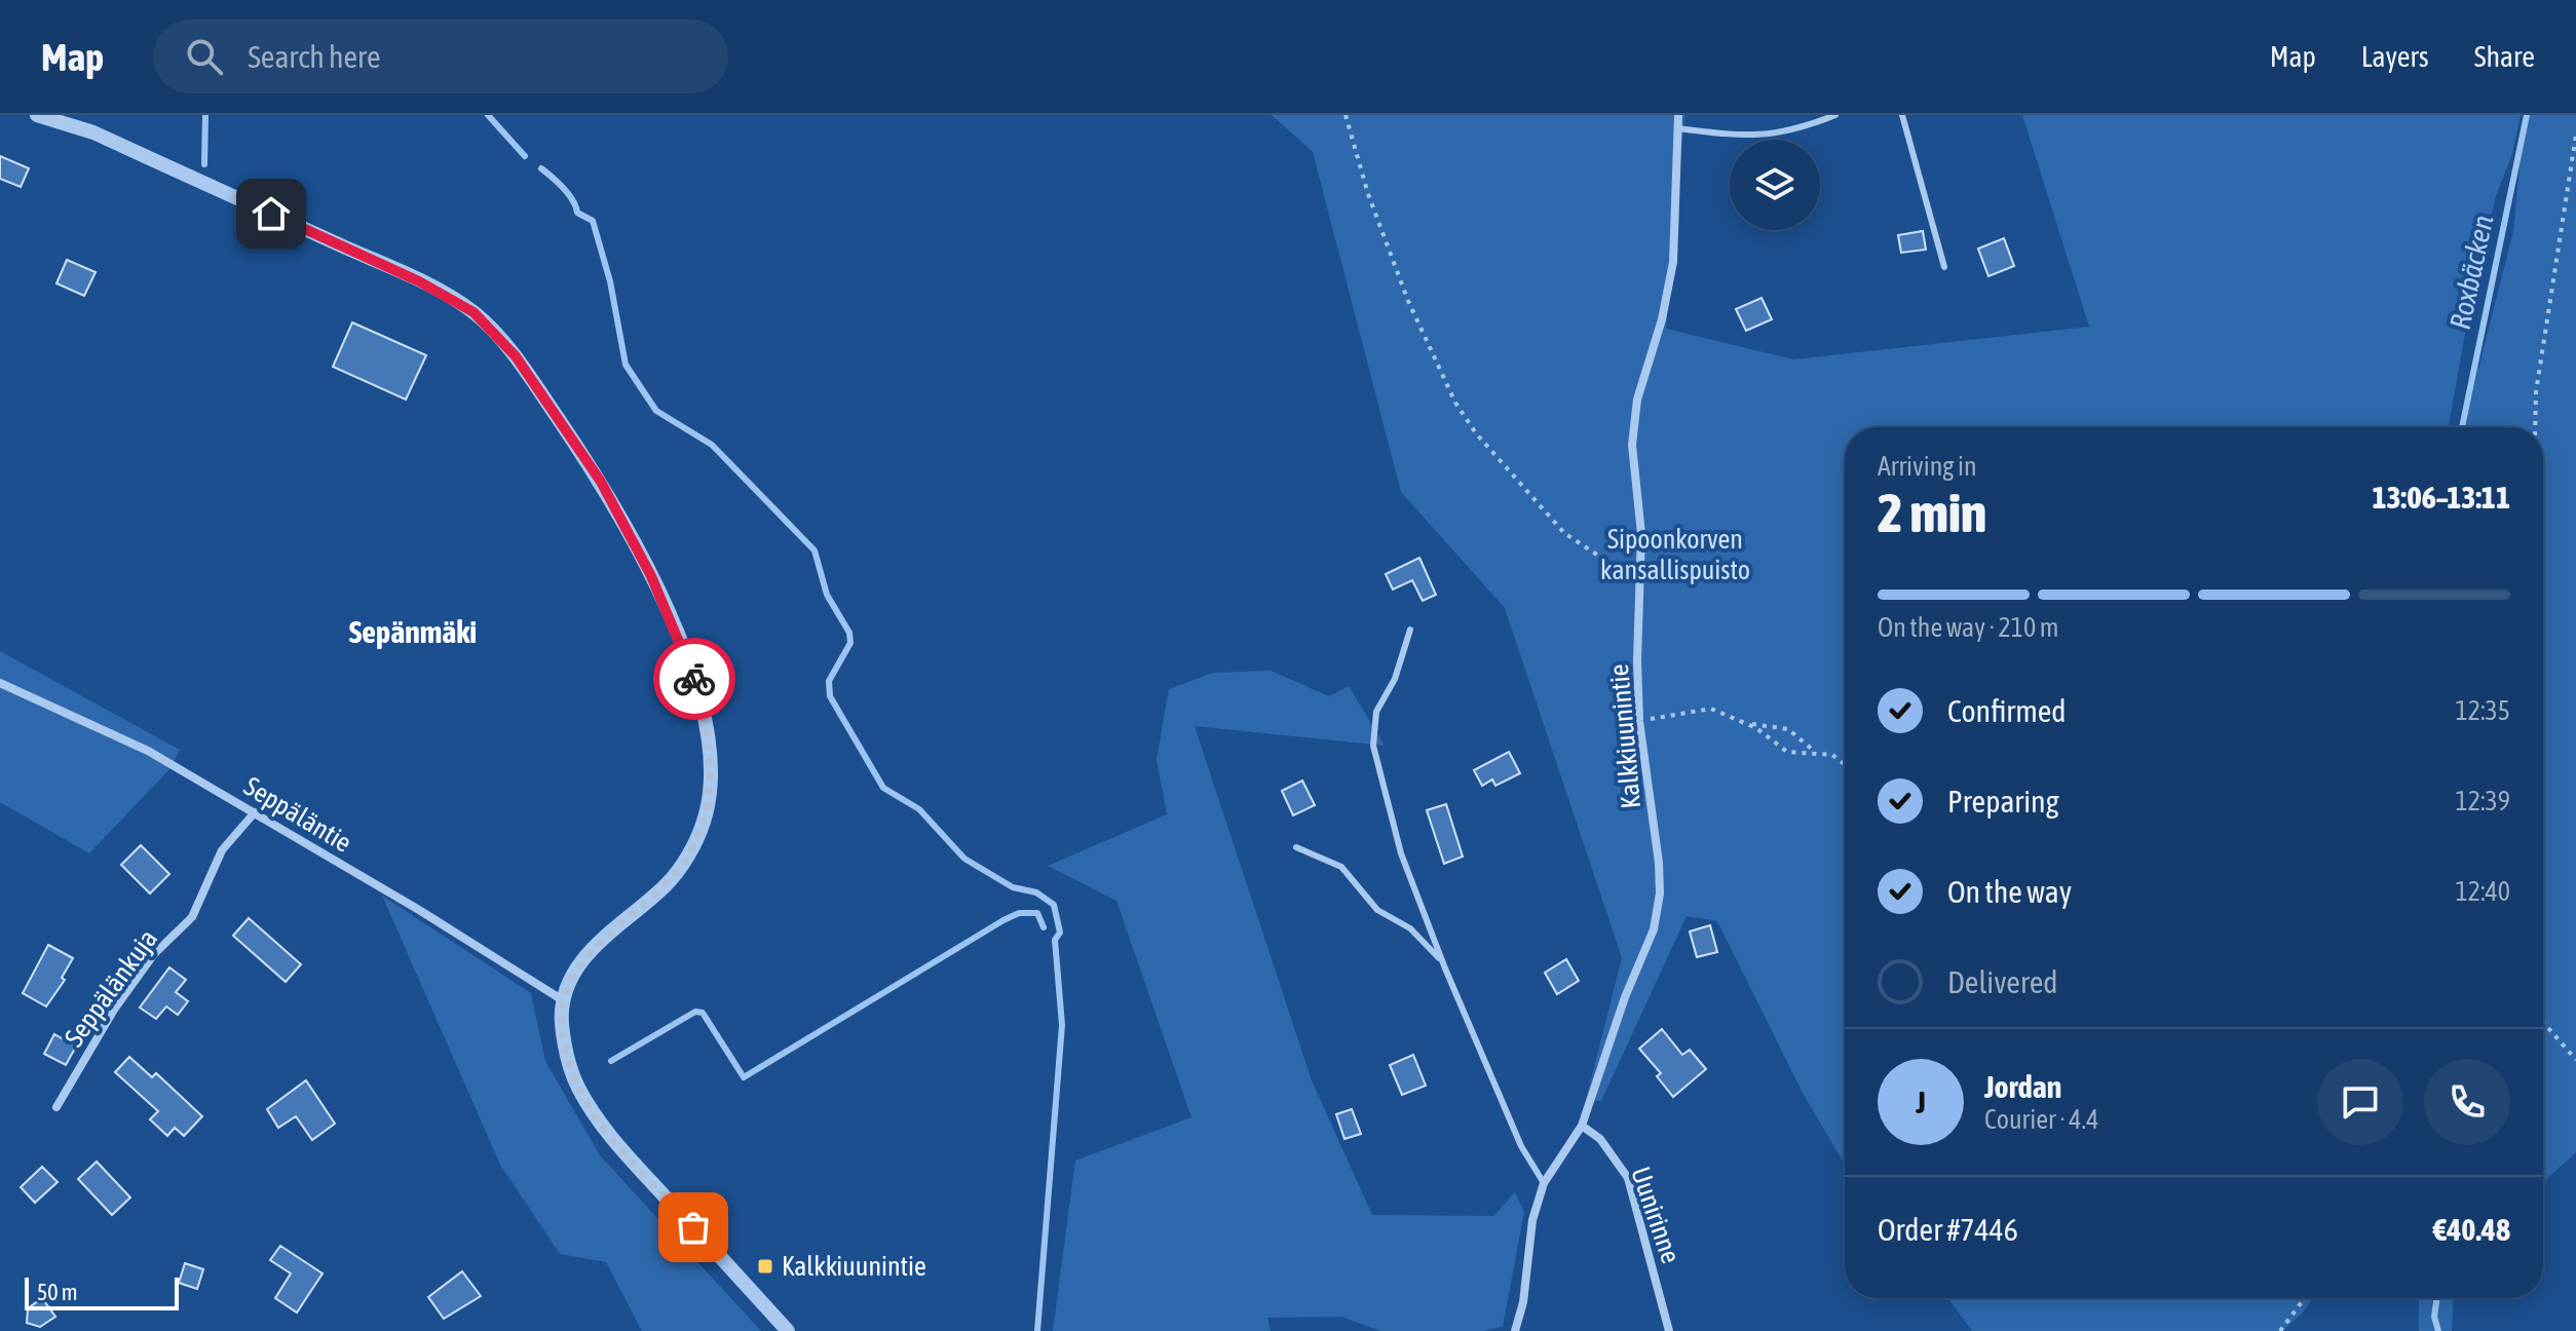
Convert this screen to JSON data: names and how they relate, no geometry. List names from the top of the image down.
{
  "streets": {
    "street": [
      "Kalkkiuunintie",
      "Seppäläntie",
      "Seppälänkuja",
      "Uunirinne"
    ]
  },
  "crossings": [
    ["Kalkkiuunintie", "Uunirinne"],
    ["Seppäläntie", "Seppälänkuja"]
  ],
  "districts": ["Sepänmäki"],
  "water": ["Roxbäcken"],
  "parks": ["Sipoonkorven kansallispuisto"],
  "places": {
    "transit": ["Kalkkiuunintie"]
  },
  "scale_bar": "50 m",
  "page": {
    "header": "Map",
    "search": "Search here",
    "nav": ["Map", "Layers", "Share"],
    "heading": ["2 min", "Arriving in", "13:06–13:11"],
    "panel": [
      "Jordan",
      "Courier · 4.4",
      "Order #7446",
      "€40.48"
    ],
    "bar": "On the way · 210 m",
    "list": [
      ["Confirmed", "12:35"],
      ["Preparing", "12:39"],
      ["On the way", "12:40"],
      "Delivered"
    ],
    "round": "J",
    "scale": "50 m"
  }
}
